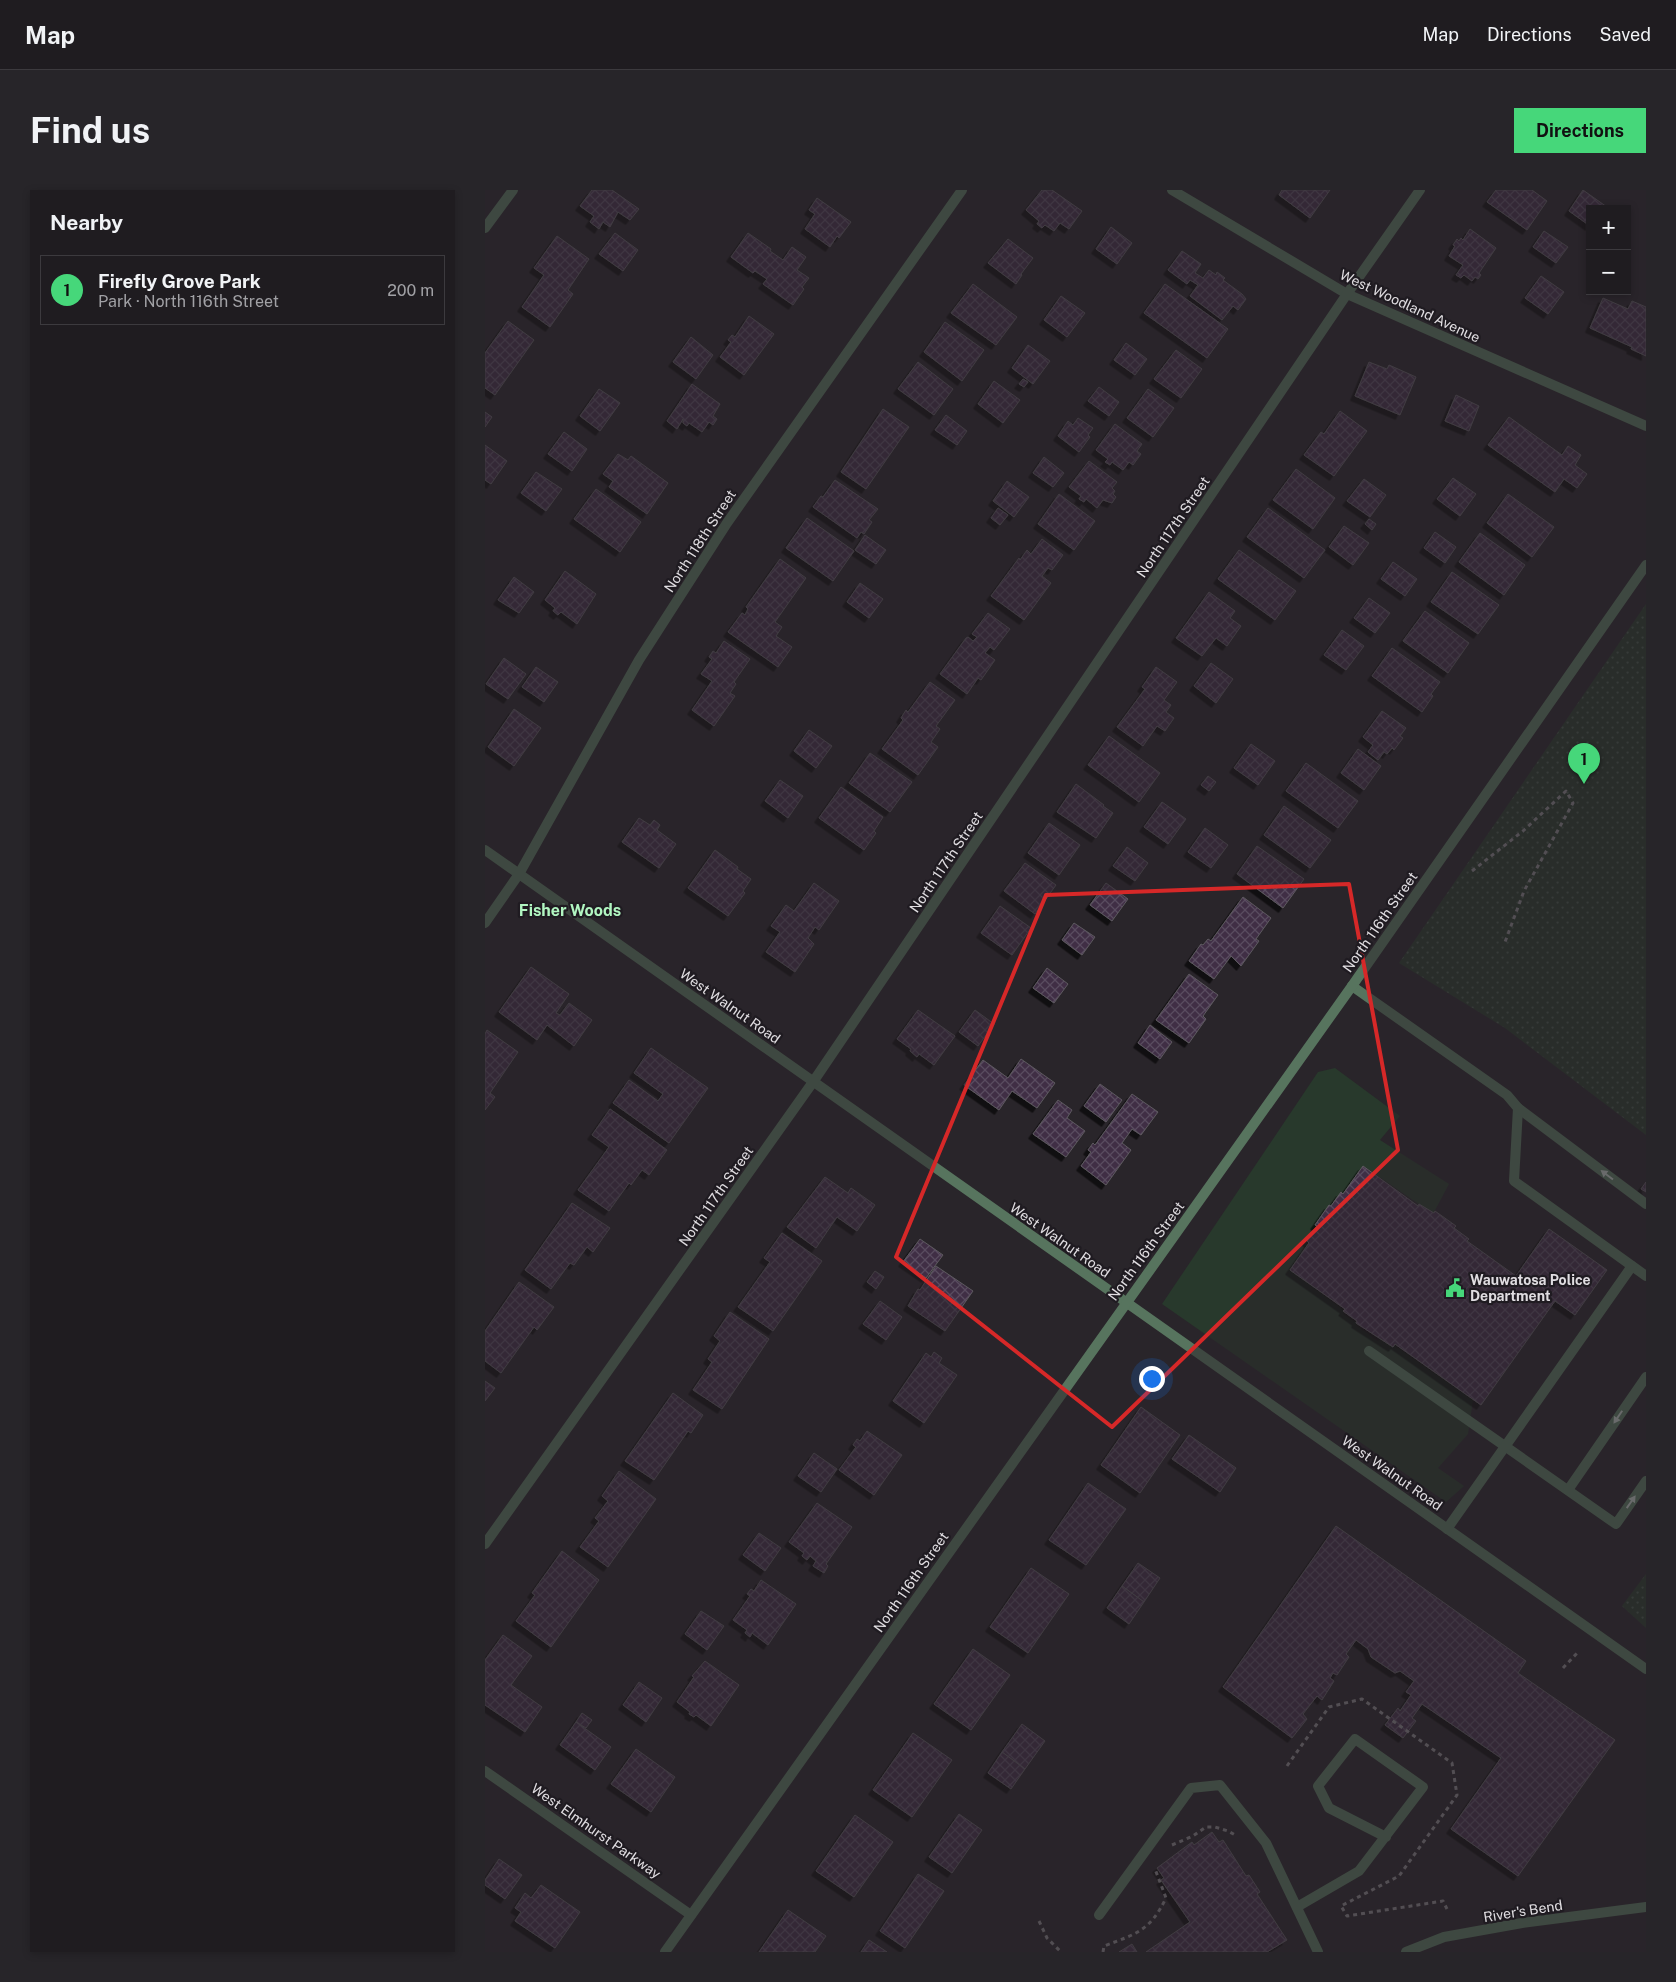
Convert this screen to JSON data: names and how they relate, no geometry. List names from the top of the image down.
{
  "streets": {
    "street": [
      "West Woodland Avenue",
      "North 117th Street",
      "North 118th Street",
      "North 116th Street",
      "West Walnut Road",
      "West Elmhurst Parkway",
      "River's Bend"
    ]
  },
  "crossings": [
    ["West Woodland Avenue", "North 117th Street"],
    ["North 117th Street", "West Walnut Road"],
    ["North 118th Street", "West Walnut Road"],
    ["North 116th Street", "West Walnut Road"],
    ["North 116th Street", "West Elmhurst Parkway"]
  ],
  "districts": ["Fisher Woods"],
  "places": {
    "public building": ["Wauwatosa Police Department"]
  },
  "page": {
    "header": "Map",
    "nav": ["Map", "Directions", "Saved"],
    "buttons": "Directions",
    "title": "Find us",
    "heading": "Nearby",
    "map_buttons": ["+", "−"],
    "list": [
      {
        "mark": "1",
        "name": "Firefly Grove Park",
        "note": "Park · North 116th Street",
        "value": "200 m"
      }
    ],
    "pins": "1"
  }
}
